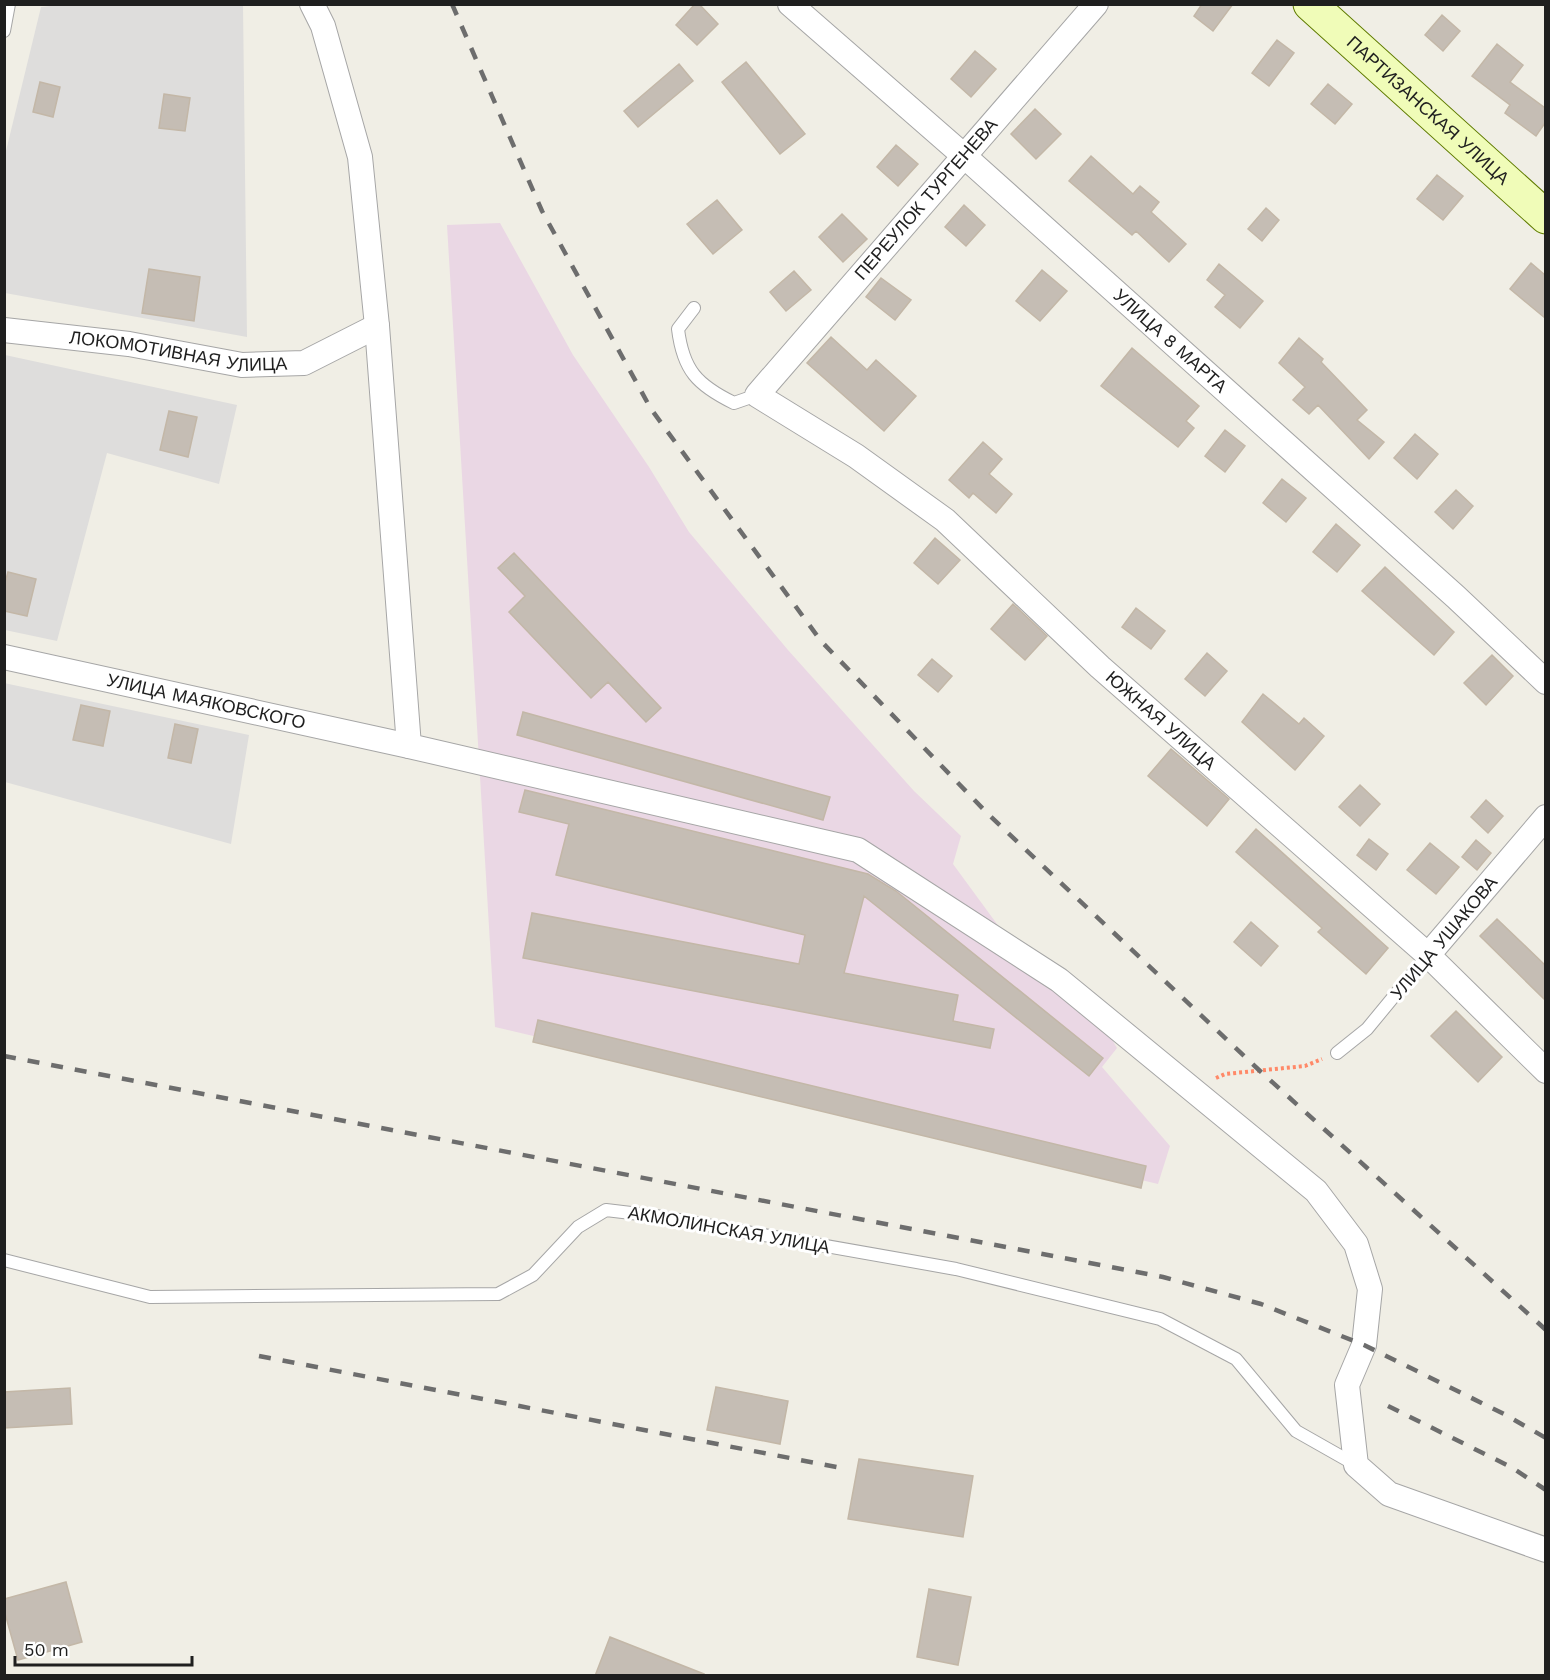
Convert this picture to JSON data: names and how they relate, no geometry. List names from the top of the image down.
{
  "streets": {
    "street": [
      "ПАРТИЗАНСКАЯ УЛИЦА",
      "ПЕРЕУЛОК ТУРГЕНЕВА",
      "УЛИЦА 8 МАРТА",
      "ЛОКОМОТИВНАЯ УЛИЦА",
      "УЛИЦА МАЯКОВСКОГО",
      "ЮЖНАЯ УЛИЦА",
      "УЛИЦА УШАКОВА"
    ],
    "lane": ["АКМОЛИНСКАЯ УЛИЦА"]
  },
  "crossings": [
    ["ПЕРЕУЛОК ТУРГЕНЕВА", "УЛИЦА 8 МАРТА"],
    ["ПЕРЕУЛОК ТУРГЕНЕВА", "ЮЖНАЯ УЛИЦА"],
    ["УЛИЦА МАЯКОВСКОГО", "АКМОЛИНСКАЯ УЛИЦА"],
    ["ЮЖНАЯ УЛИЦА", "УЛИЦА УШАКОВА"]
  ],
  "scale_bar": "50 m"
}
